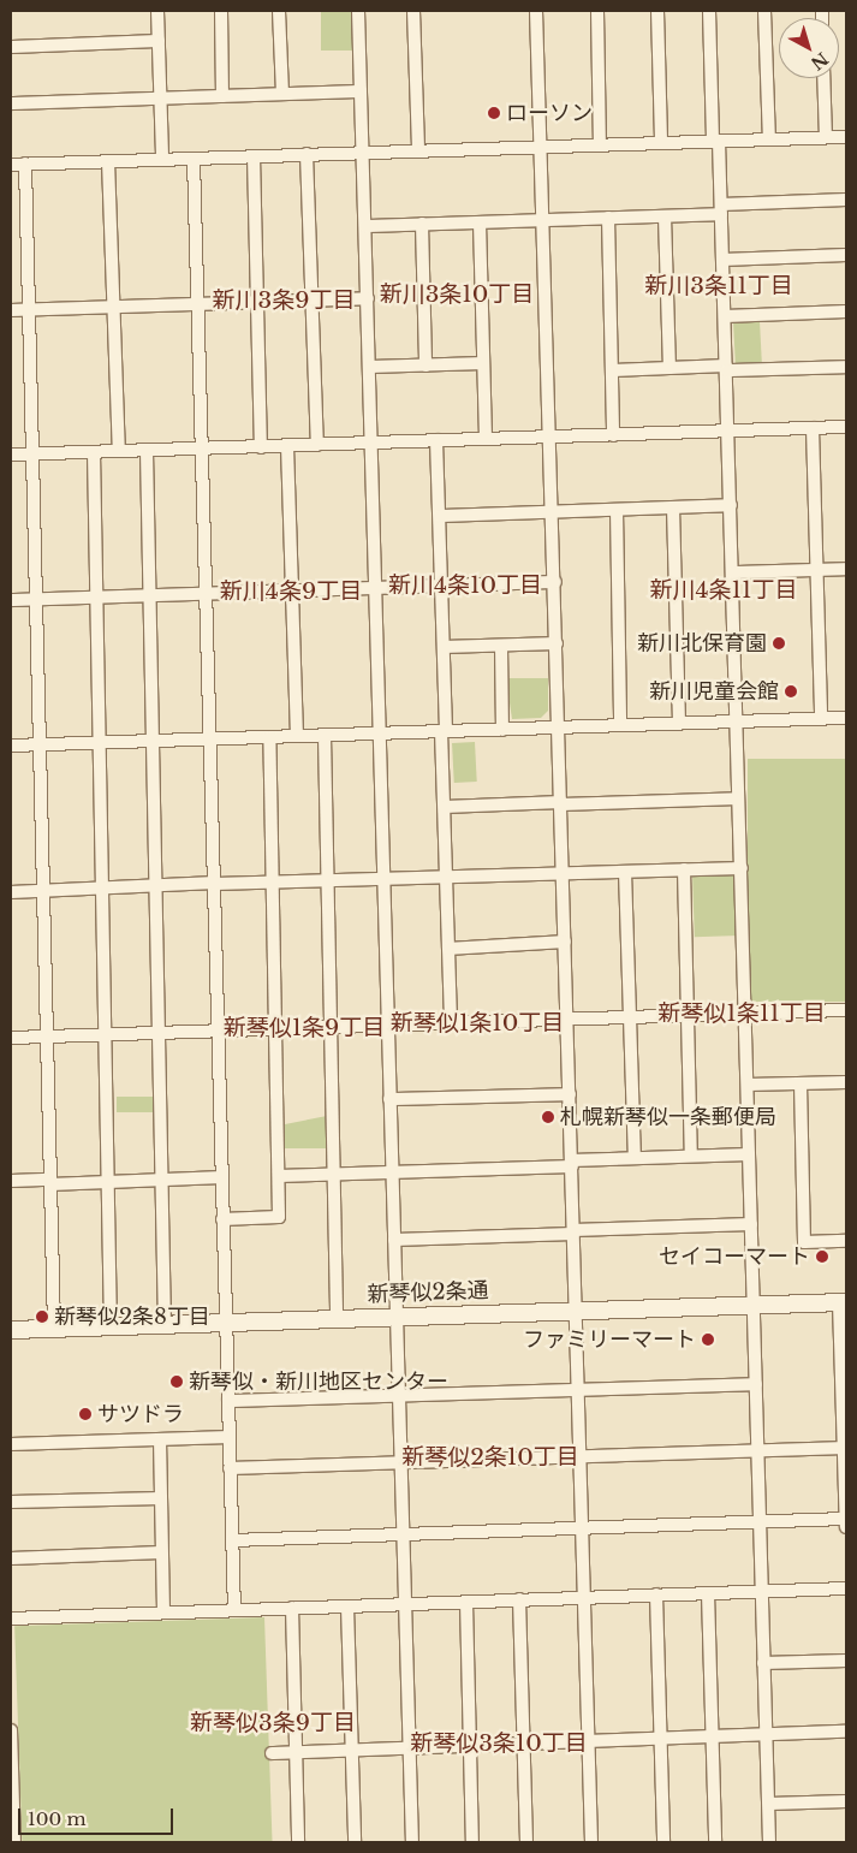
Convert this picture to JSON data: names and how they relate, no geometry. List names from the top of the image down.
{
  "streets": {
    "street": ["新琴似2条通"]
  },
  "districts": [
    "新川3条11丁目",
    "新川3条10丁目",
    "新川3条9丁目",
    "新川4条10丁目",
    "新川4条11丁目",
    "新川4条9丁目",
    "新琴似1条11丁目",
    "新琴似1条10丁目",
    "新琴似1条9丁目",
    "新琴似2条10丁目",
    "新琴似3条9丁目",
    "新琴似3条10丁目"
  ],
  "places": [
    "ローソン",
    "新川北保育園",
    "新川児童会館",
    "札幌新琴似一条郵便局",
    "セイコーマート",
    "新琴似2条8丁目",
    "ファミリーマート",
    "新琴似・新川地区センター",
    "サツドラ"
  ],
  "scale_bar": "100 m",
  "north": "bottom right"
}
